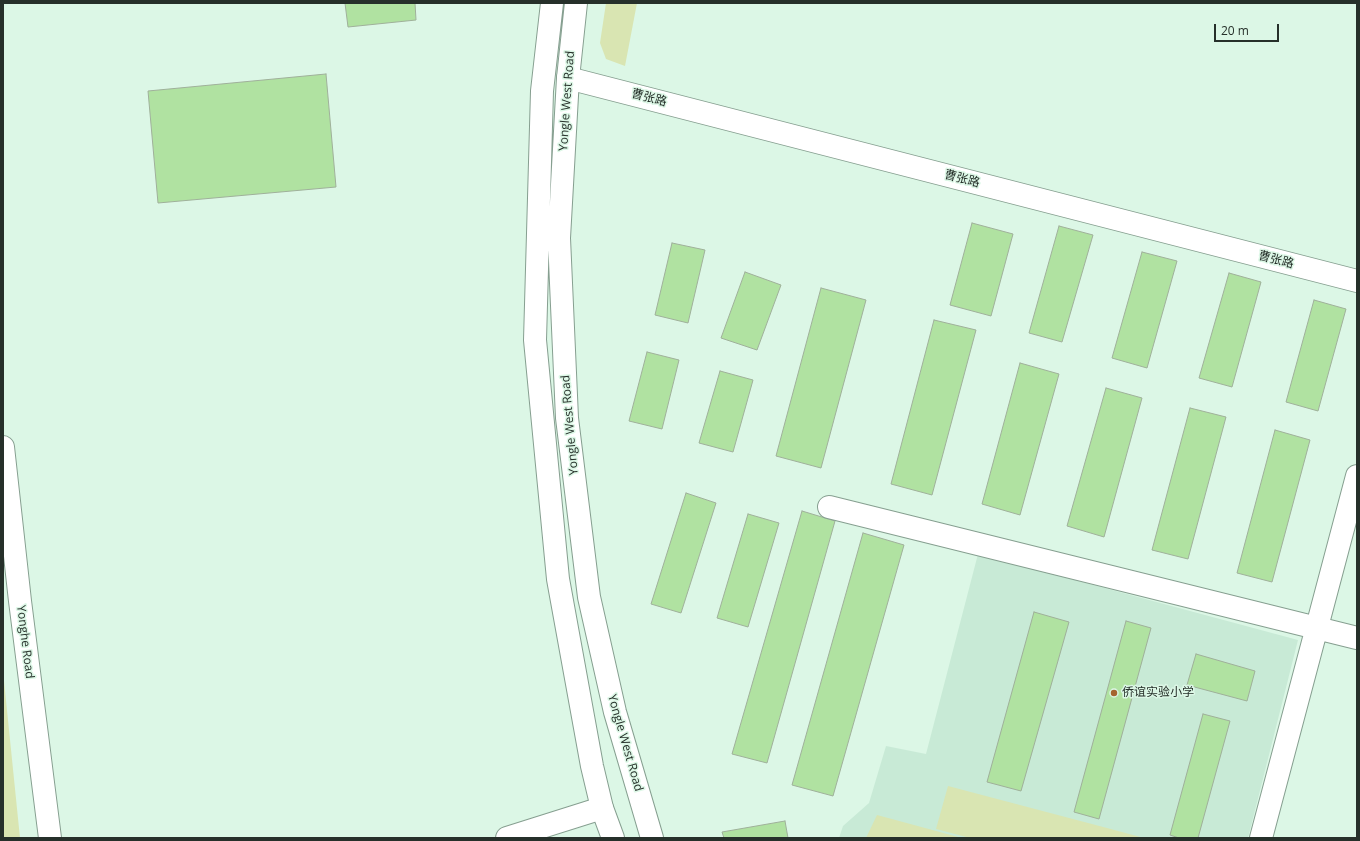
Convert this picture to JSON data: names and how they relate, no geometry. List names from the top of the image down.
{
  "streets": {
    "street": ["曹张路", "Yongle West Road", "Yonghe Road"]
  },
  "crossings": [
    ["曹张路", "Yongle West Road"]
  ],
  "places": ["侨谊实验小学"],
  "scale_bar": "20 m"
}
